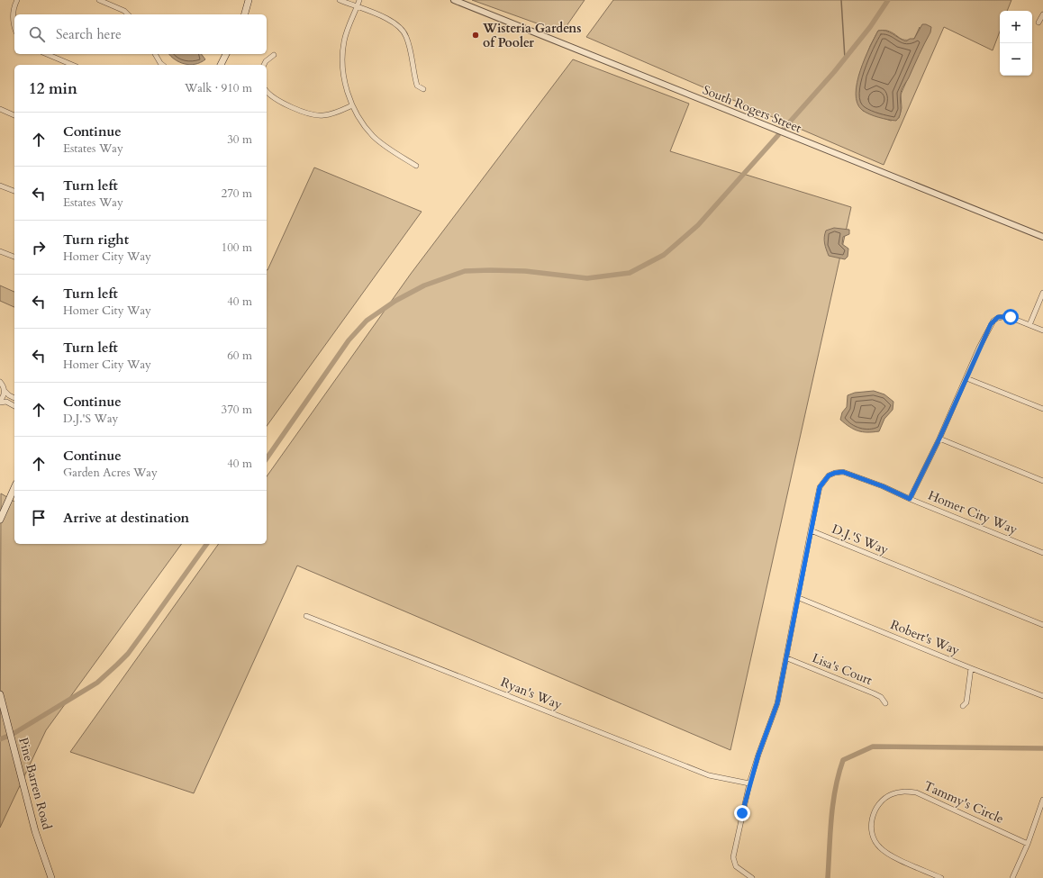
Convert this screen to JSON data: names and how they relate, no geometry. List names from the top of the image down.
{
  "streets": {
    "main road": ["Pine Barren Road"],
    "street": [
      "South Rogers Street",
      "Homer City Way",
      "D.J.'S Way",
      "Robert's Way",
      "Lisa's Court",
      "Ryan's Way",
      "Tammy's Circle"
    ]
  },
  "crossings": [
    ["Homer City Way", "D.J.'S Way"]
  ],
  "places": ["Wisteria Gardens of Pooler"],
  "page": {
    "map_buttons": ["+", "−"],
    "search": "Search here",
    "heading": ["12 min", "Walk · 910 m"],
    "list": [
      ["Continue", "Estates Way", "30 m"],
      ["Turn left", "Estates Way", "270 m"],
      ["Turn right", "Homer City Way", "100 m"],
      ["Turn left", "Homer City Way", "40 m"],
      ["Turn left", "Homer City Way", "60 m"],
      ["Continue", "D.J.'S Way", "370 m"],
      ["Continue", "Garden Acres Way", "40 m"],
      "Arrive at destination"
    ]
  }
}
